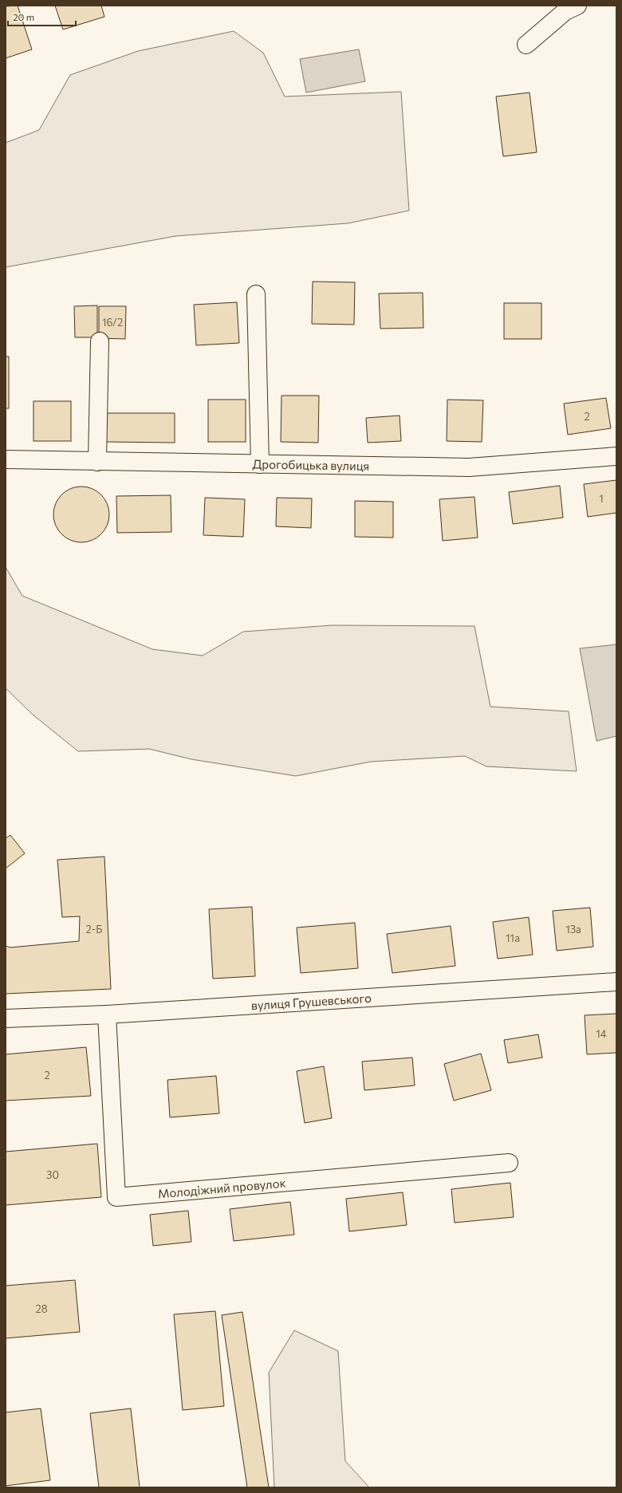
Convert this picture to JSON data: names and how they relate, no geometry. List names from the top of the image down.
{
  "streets": {
    "street": ["Дрогобицька вулиця", "вулиця Грушевського", "Молодіжний провулок"]
  },
  "crossings": [
    ["вулиця Грушевського", "Молодіжний провулок"]
  ],
  "house_numbers": [
    "16/2",
    "2",
    "1",
    "2-Б",
    "13а",
    "11а",
    "14",
    "2",
    "30",
    "28"
  ],
  "scale_bar": "20 m"
}
